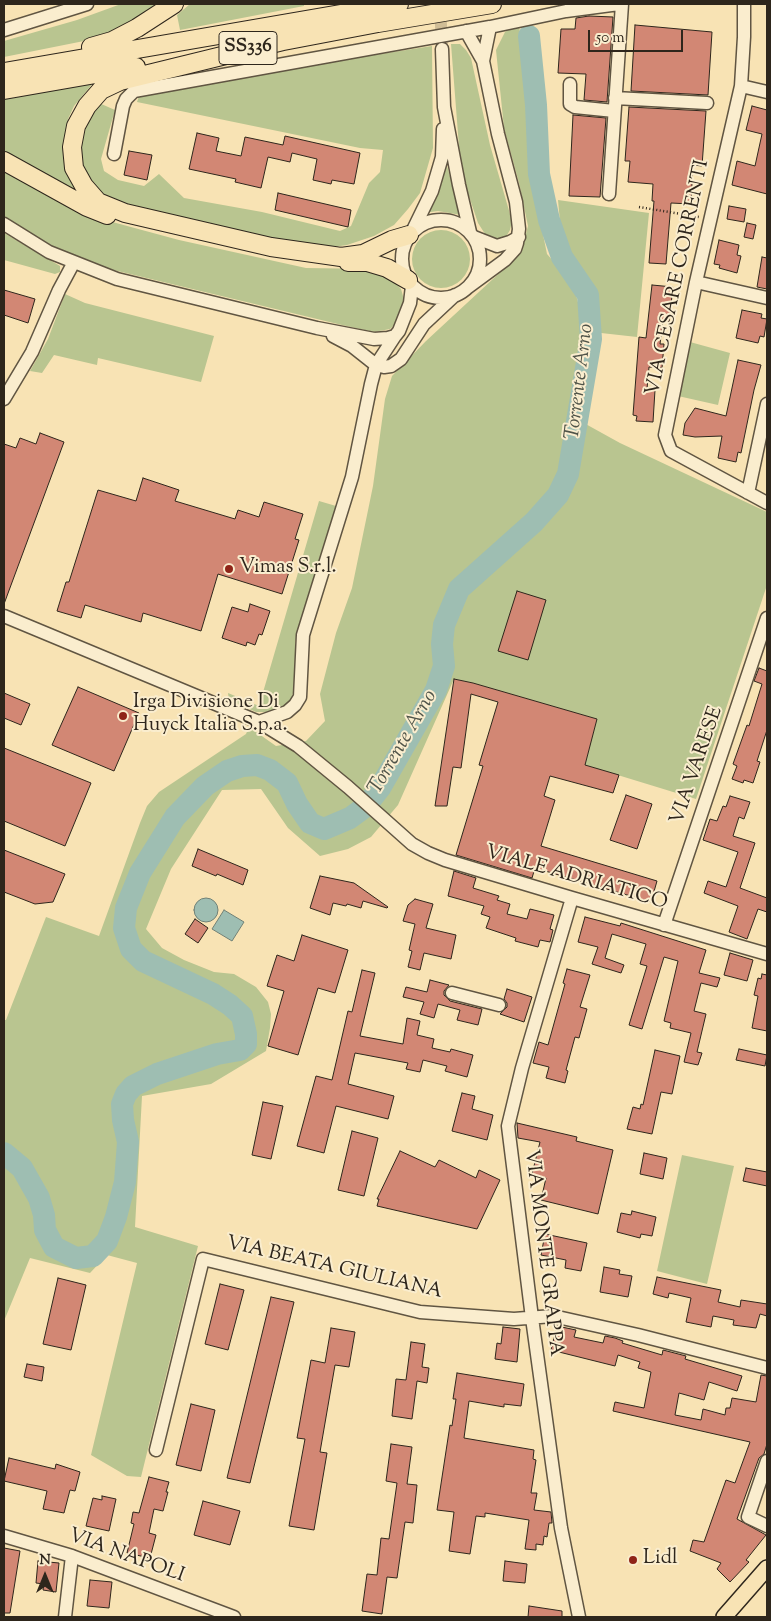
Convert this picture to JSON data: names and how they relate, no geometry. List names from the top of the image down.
{
  "streets": {
    "highway": ["SS336"],
    "street": [
      "VIA CESARE CORRENTI",
      "VIA VARESE",
      "VIALE ADRIATICO",
      "VIA MONTE GRAPPA",
      "VIA BEATA GIULIANA",
      "VIA NAPOLI"
    ]
  },
  "crossings": [
    ["VIA VARESE", "VIALE ADRIATICO"],
    ["VIALE ADRIATICO", "VIA MONTE GRAPPA"],
    ["VIA MONTE GRAPPA", "VIA BEATA GIULIANA"]
  ],
  "water": ["Torrente Arno"],
  "places": ["Vimas S.r.l.", "Irga Divisione Di Huyck Italia S.p.a.", "Lidl"],
  "scale_bar": "50 m",
  "north": "top"
}
